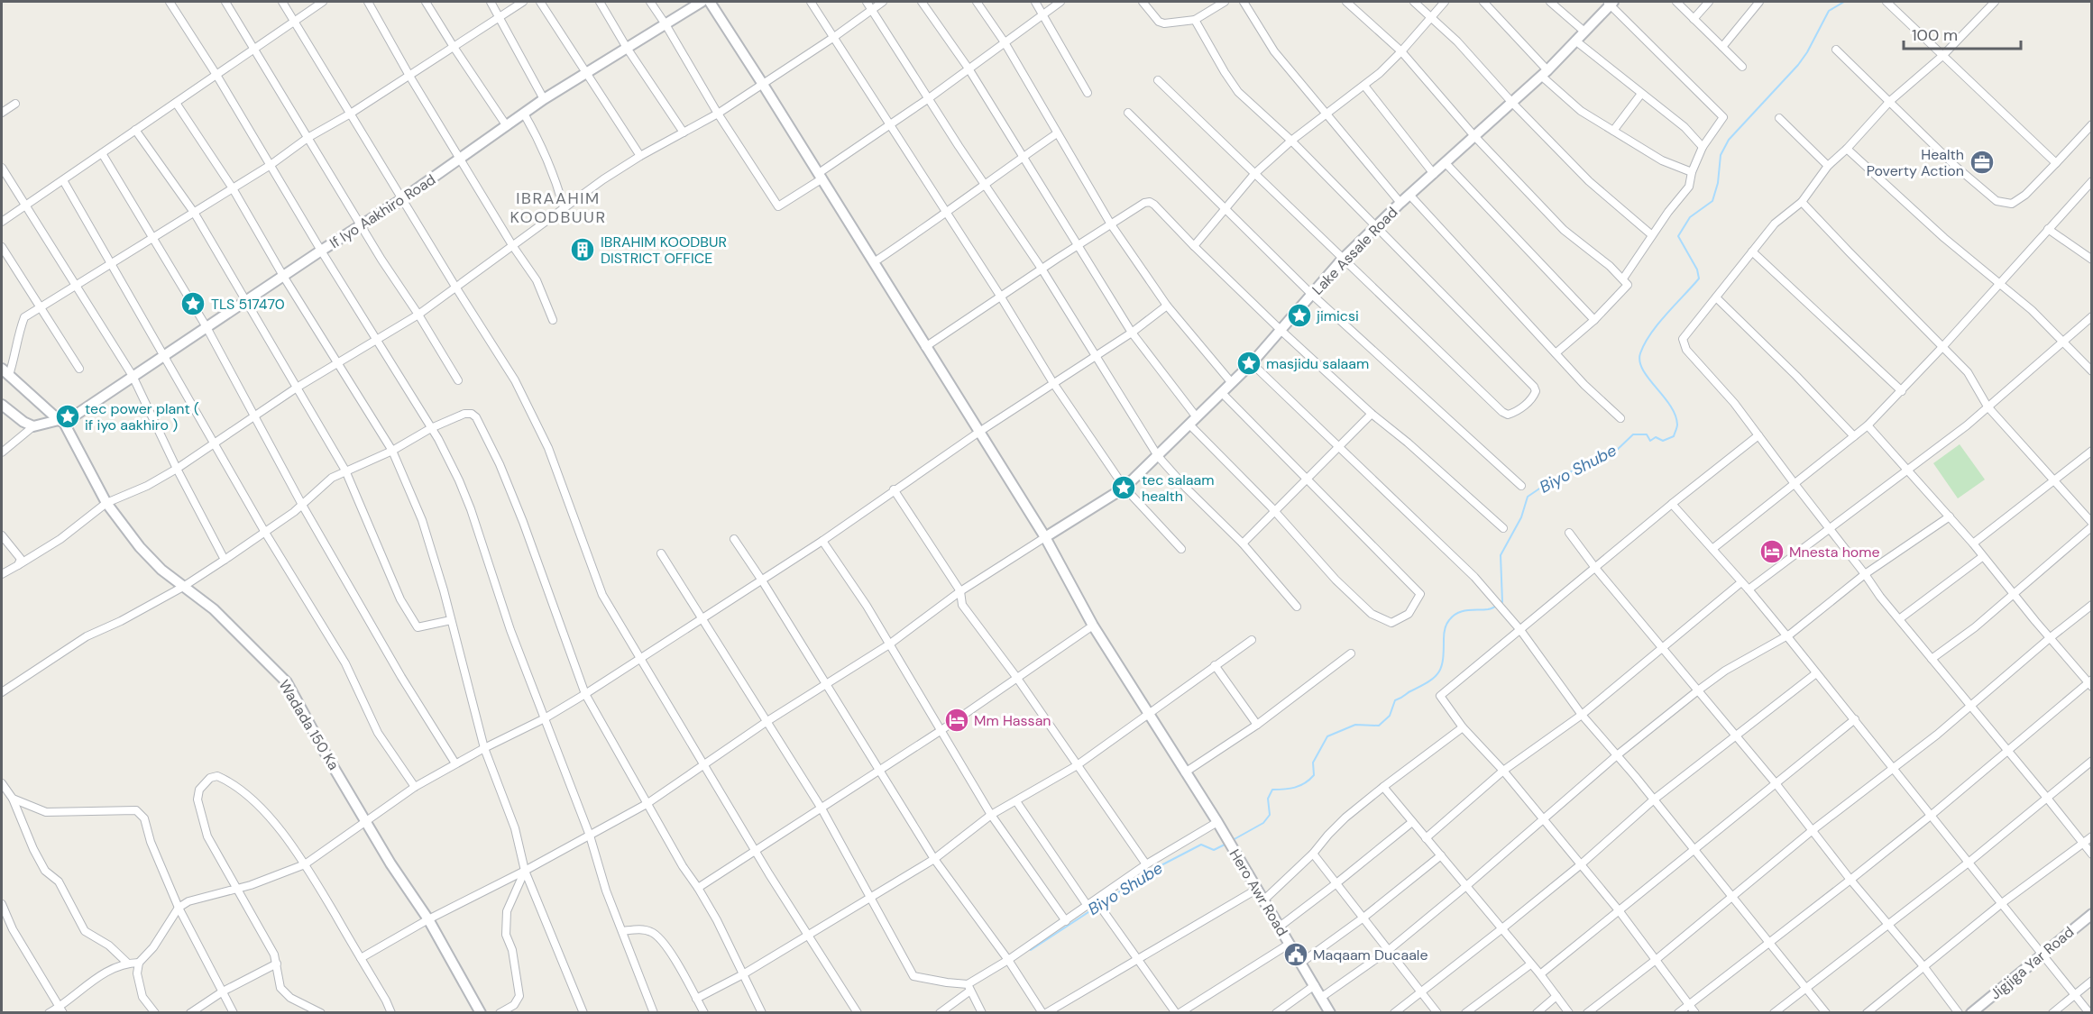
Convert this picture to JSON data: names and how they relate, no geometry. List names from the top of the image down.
{
  "streets": {
    "street": [
      "If Iyo Aakhiro Road",
      "Lake Assale Road",
      "Wadada 150 Ka",
      "Hero Awr Road",
      "Jigjiga Yar Road"
    ]
  },
  "crossings": [
    ["If Iyo Aakhiro Road", "Wadada 150 Ka"],
    ["Lake Assale Road", "Hero Awr Road"]
  ],
  "districts": ["IBRAAHIM KOODBUUR"],
  "water": ["Biyo Shube"],
  "places": {
    "office": ["Health Poverty Action"],
    "building": ["IBRAHIM KOODBUR DISTRICT OFFICE"],
    "place": [
      "TLS 517470",
      "jimicsi",
      "masjidu salaam",
      "tec power plant ( if iyo aakhiro )",
      "tec salaam health"
    ],
    "hotel": ["Mnesta home", "Mm Hassan"],
    "public building": ["Maqaam Ducaale"]
  },
  "scale_bar": "100 m"
}
